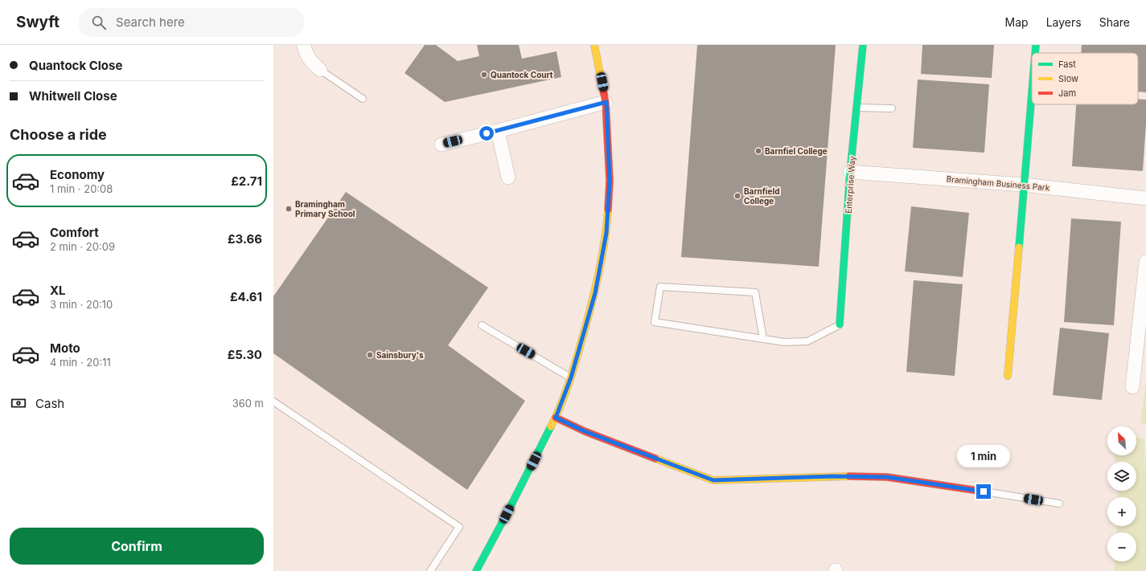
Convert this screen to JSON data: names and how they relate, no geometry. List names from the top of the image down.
{
  "streets": {
    "street": ["Bramingham Business Park", "Enterprise Way"]
  },
  "crossings": [
    ["Bramingham Business Park", "Enterprise Way"]
  ],
  "places": [
    "Quantock Court",
    "Barnfiel College",
    "Barnfield College",
    "Bramingham Primary School",
    "Sainsbury's"
  ],
  "legend": ["Fast", "Slow", "Jam"],
  "north": "top left",
  "page": {
    "header": "Swyft",
    "search": "Search here",
    "nav": ["Map", "Layers", "Share"],
    "banner": ["Quantock Close", "Whitwell Close"],
    "heading": "Choose a ride",
    "list": [
      {
        "name": "Economy",
        "note": "1 min · 20:08",
        "value": "£2.71"
      },
      {
        "name": "Comfort",
        "note": "2 min · 20:09",
        "value": "£3.66"
      },
      {
        "name": "XL",
        "note": "3 min · 20:10",
        "value": "£4.61"
      },
      {
        "name": "Moto",
        "note": "4 min · 20:11",
        "value": "£5.30"
      }
    ],
    "pay": ["Cash", "360 m"],
    "map_buttons": ["+", "−"],
    "bubble": "1 min",
    "buttons": "Confirm"
  }
}
